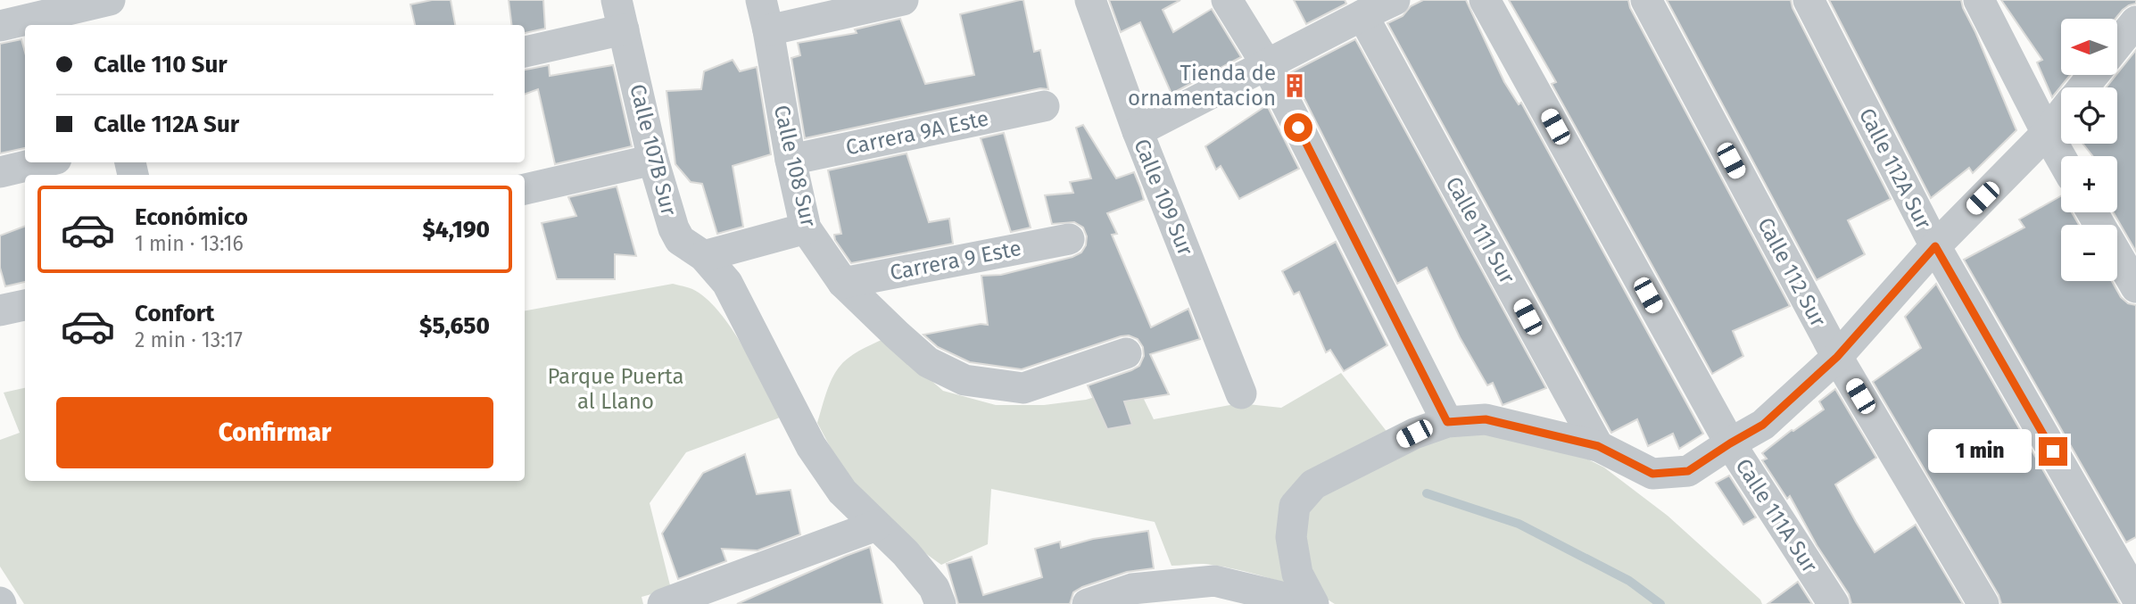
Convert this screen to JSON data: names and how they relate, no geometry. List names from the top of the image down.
{
  "streets": {
    "street": [
      "Carrera 9A Este",
      "Calle 107B Sur",
      "Calle 108 Sur",
      "Calle 112A Sur",
      "Calle 109 Sur",
      "Calle 111 Sur",
      "Carrera 9 Este",
      "Calle 112 Sur",
      "Calle 111A Sur"
    ]
  },
  "crossings": [
    ["Carrera 9A Este", "Calle 108 Sur"],
    ["Calle 108 Sur", "Carrera 9 Este"]
  ],
  "parks": ["Parque Puerta al Llano"],
  "places": {
    "building": ["Tienda de ornamentacion"]
  },
  "north": "left",
  "page": {
    "map_buttons": ["+", "−"],
    "banner": ["Calle 110 Sur", "Calle 112A Sur"],
    "list": [
      {
        "name": "Económico",
        "note": "1 min · 13:16",
        "value": "$4,190"
      },
      {
        "name": "Confort",
        "note": "2 min · 13:17",
        "value": "$5,650"
      }
    ],
    "buttons": "Confirmar",
    "bubble": "1 min"
  }
}
